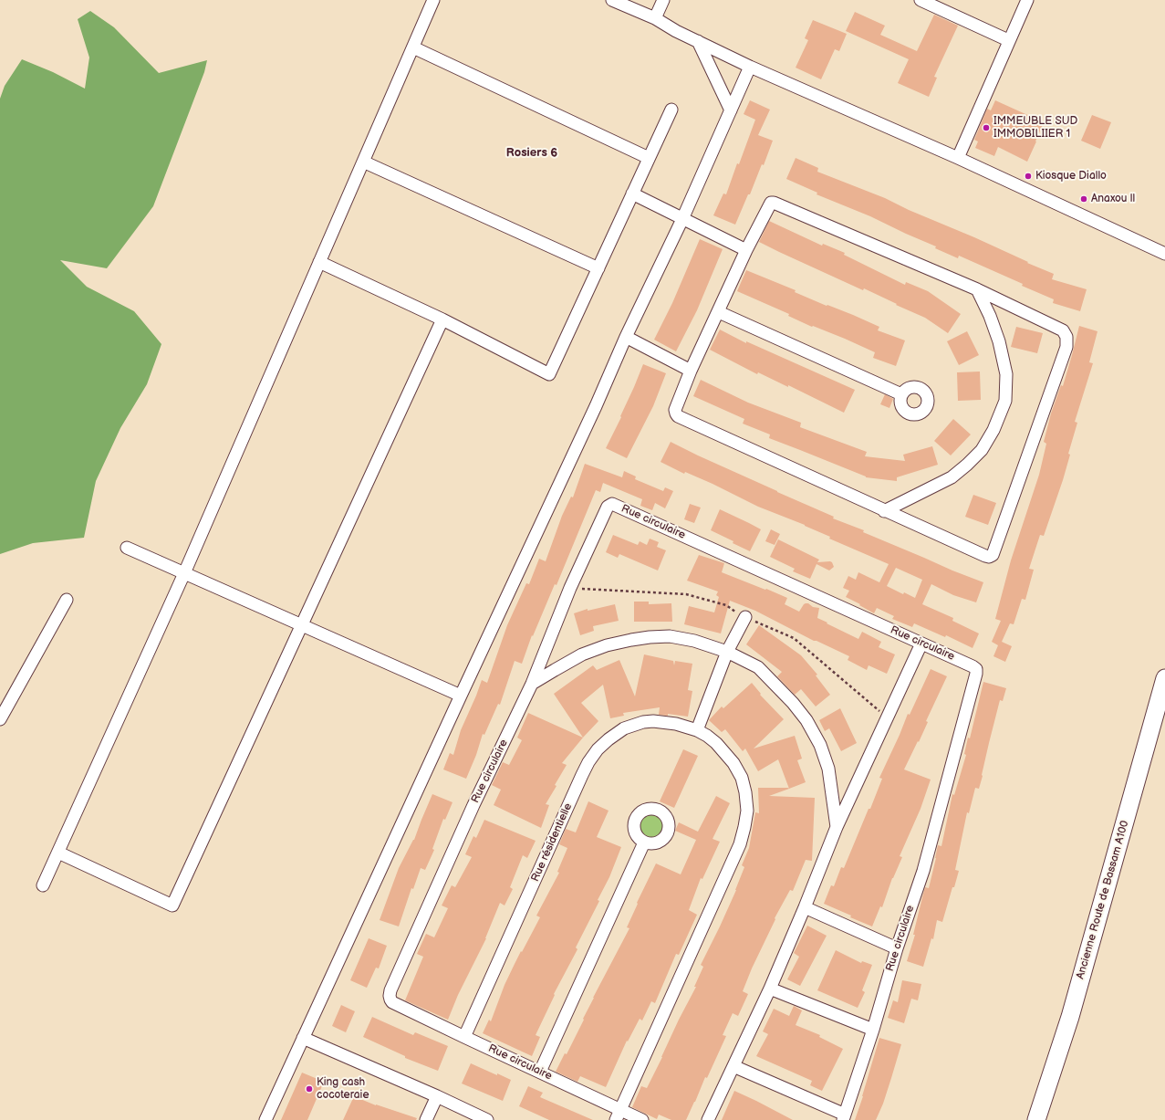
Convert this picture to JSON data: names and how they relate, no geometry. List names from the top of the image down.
{
  "streets": {
    "main road": ["Ancienne Route de Bassam A100"],
    "street": ["Rue circulaire", "Rue résidentielle"]
  },
  "crossings": [
    ["Rue circulaire", "Rue résidentielle"]
  ],
  "districts": ["Rosiers 6"],
  "places": [
    "IMMEUBLE SUD IMMOBILIIER 1",
    "Kiosque Diallo",
    "Anaxou ll",
    "King cash cocoteraie"
  ]
}
